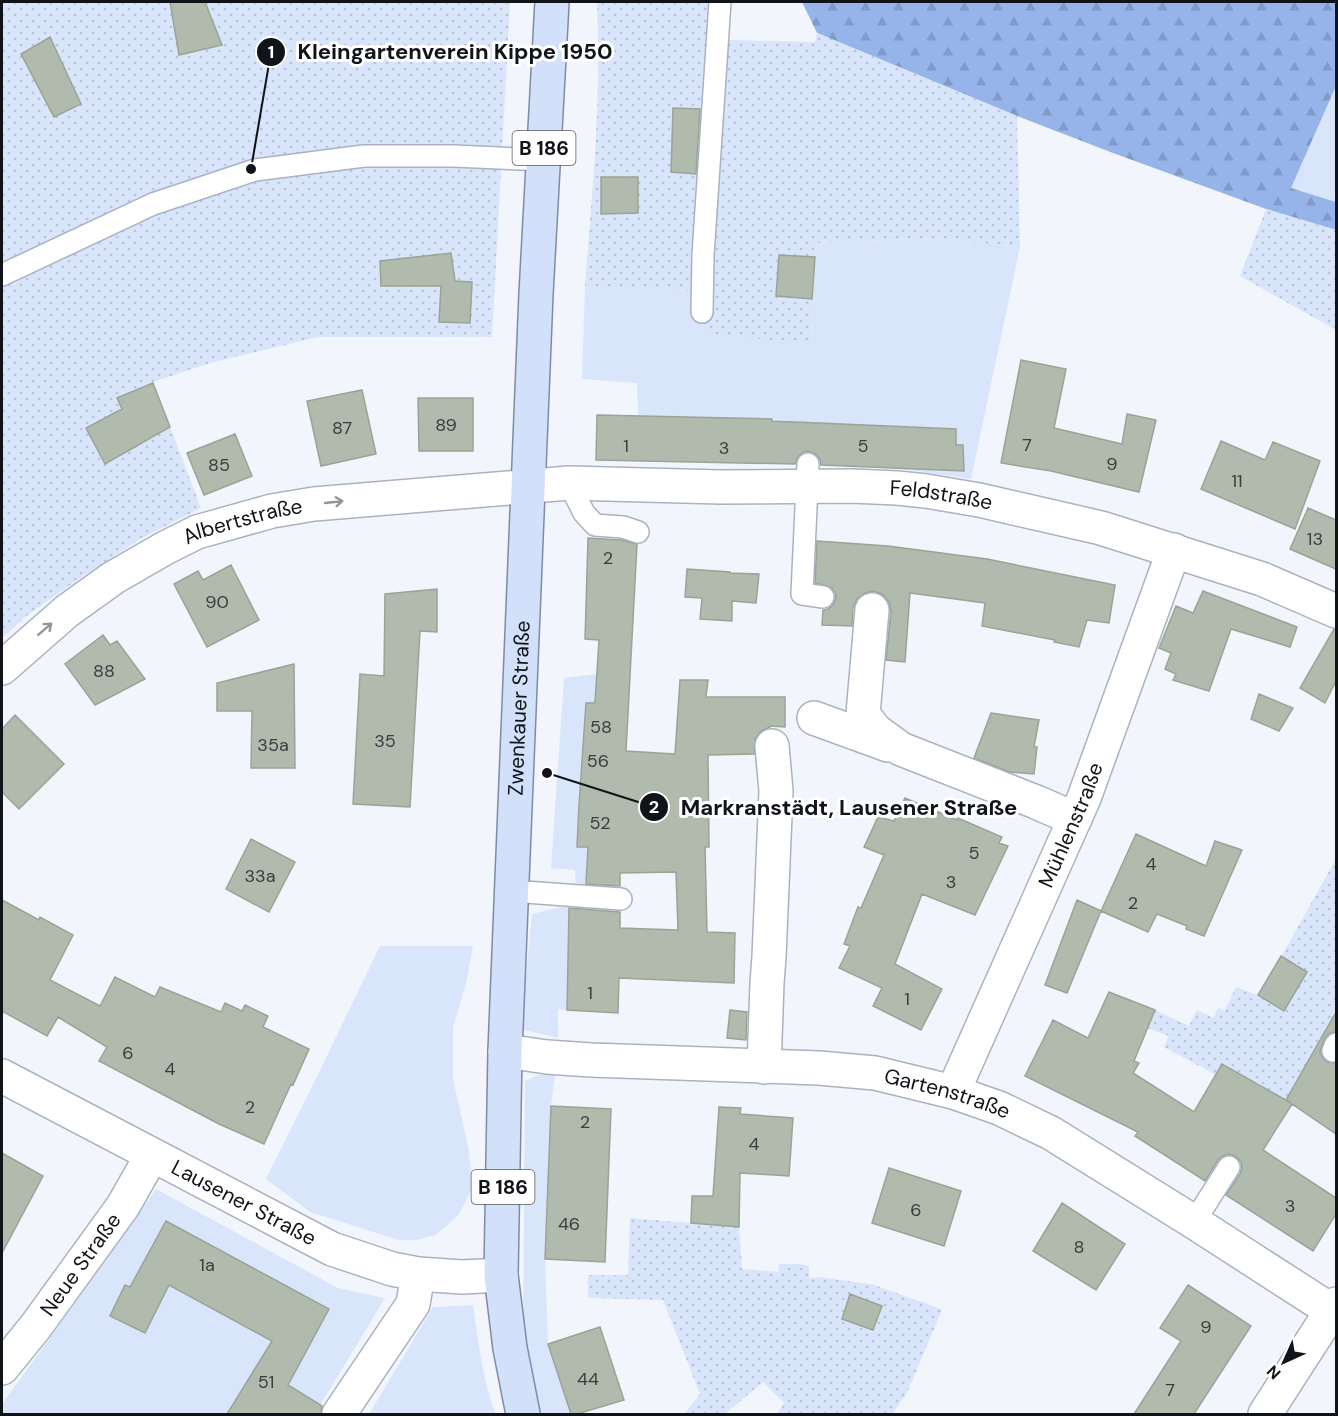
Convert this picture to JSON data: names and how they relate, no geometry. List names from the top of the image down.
{
  "streets": {
    "main road": ["B 186", "Zwenkauer Straße"],
    "street": [
      "Feldstraße",
      "Albertstraße",
      "Mühlenstraße",
      "Gartenstraße",
      "Lausener Straße",
      "Neue Straße"
    ]
  },
  "crossings": [
    ["Feldstraße", "Albertstraße"],
    ["Feldstraße", "Zwenkauer Straße"],
    ["Feldstraße", "Mühlenstraße"],
    ["Albertstraße", "Zwenkauer Straße"],
    ["Zwenkauer Straße", "Gartenstraße"],
    ["Zwenkauer Straße", "Lausener Straße"],
    ["Mühlenstraße", "Gartenstraße"],
    ["Lausener Straße", "Neue Straße"]
  ],
  "one_way": ["Albertstraße"],
  "places": ["Kleingartenverein Kippe 1950", "Markranstädt, Lausener Straße"],
  "house_numbers": [
    "89",
    "87",
    "7",
    "1",
    "5",
    "3",
    "9",
    "85",
    "11",
    "13",
    "2",
    "90",
    "88",
    "58",
    "35",
    "35a",
    "56",
    "52",
    "5",
    "4",
    "33a",
    "3",
    "2",
    "1",
    "1",
    "6",
    "4",
    "2",
    "2",
    "4",
    "3",
    "6",
    "46",
    "8",
    "1a",
    "9",
    "44",
    "51",
    "7"
  ],
  "north": "bottom left"
}
